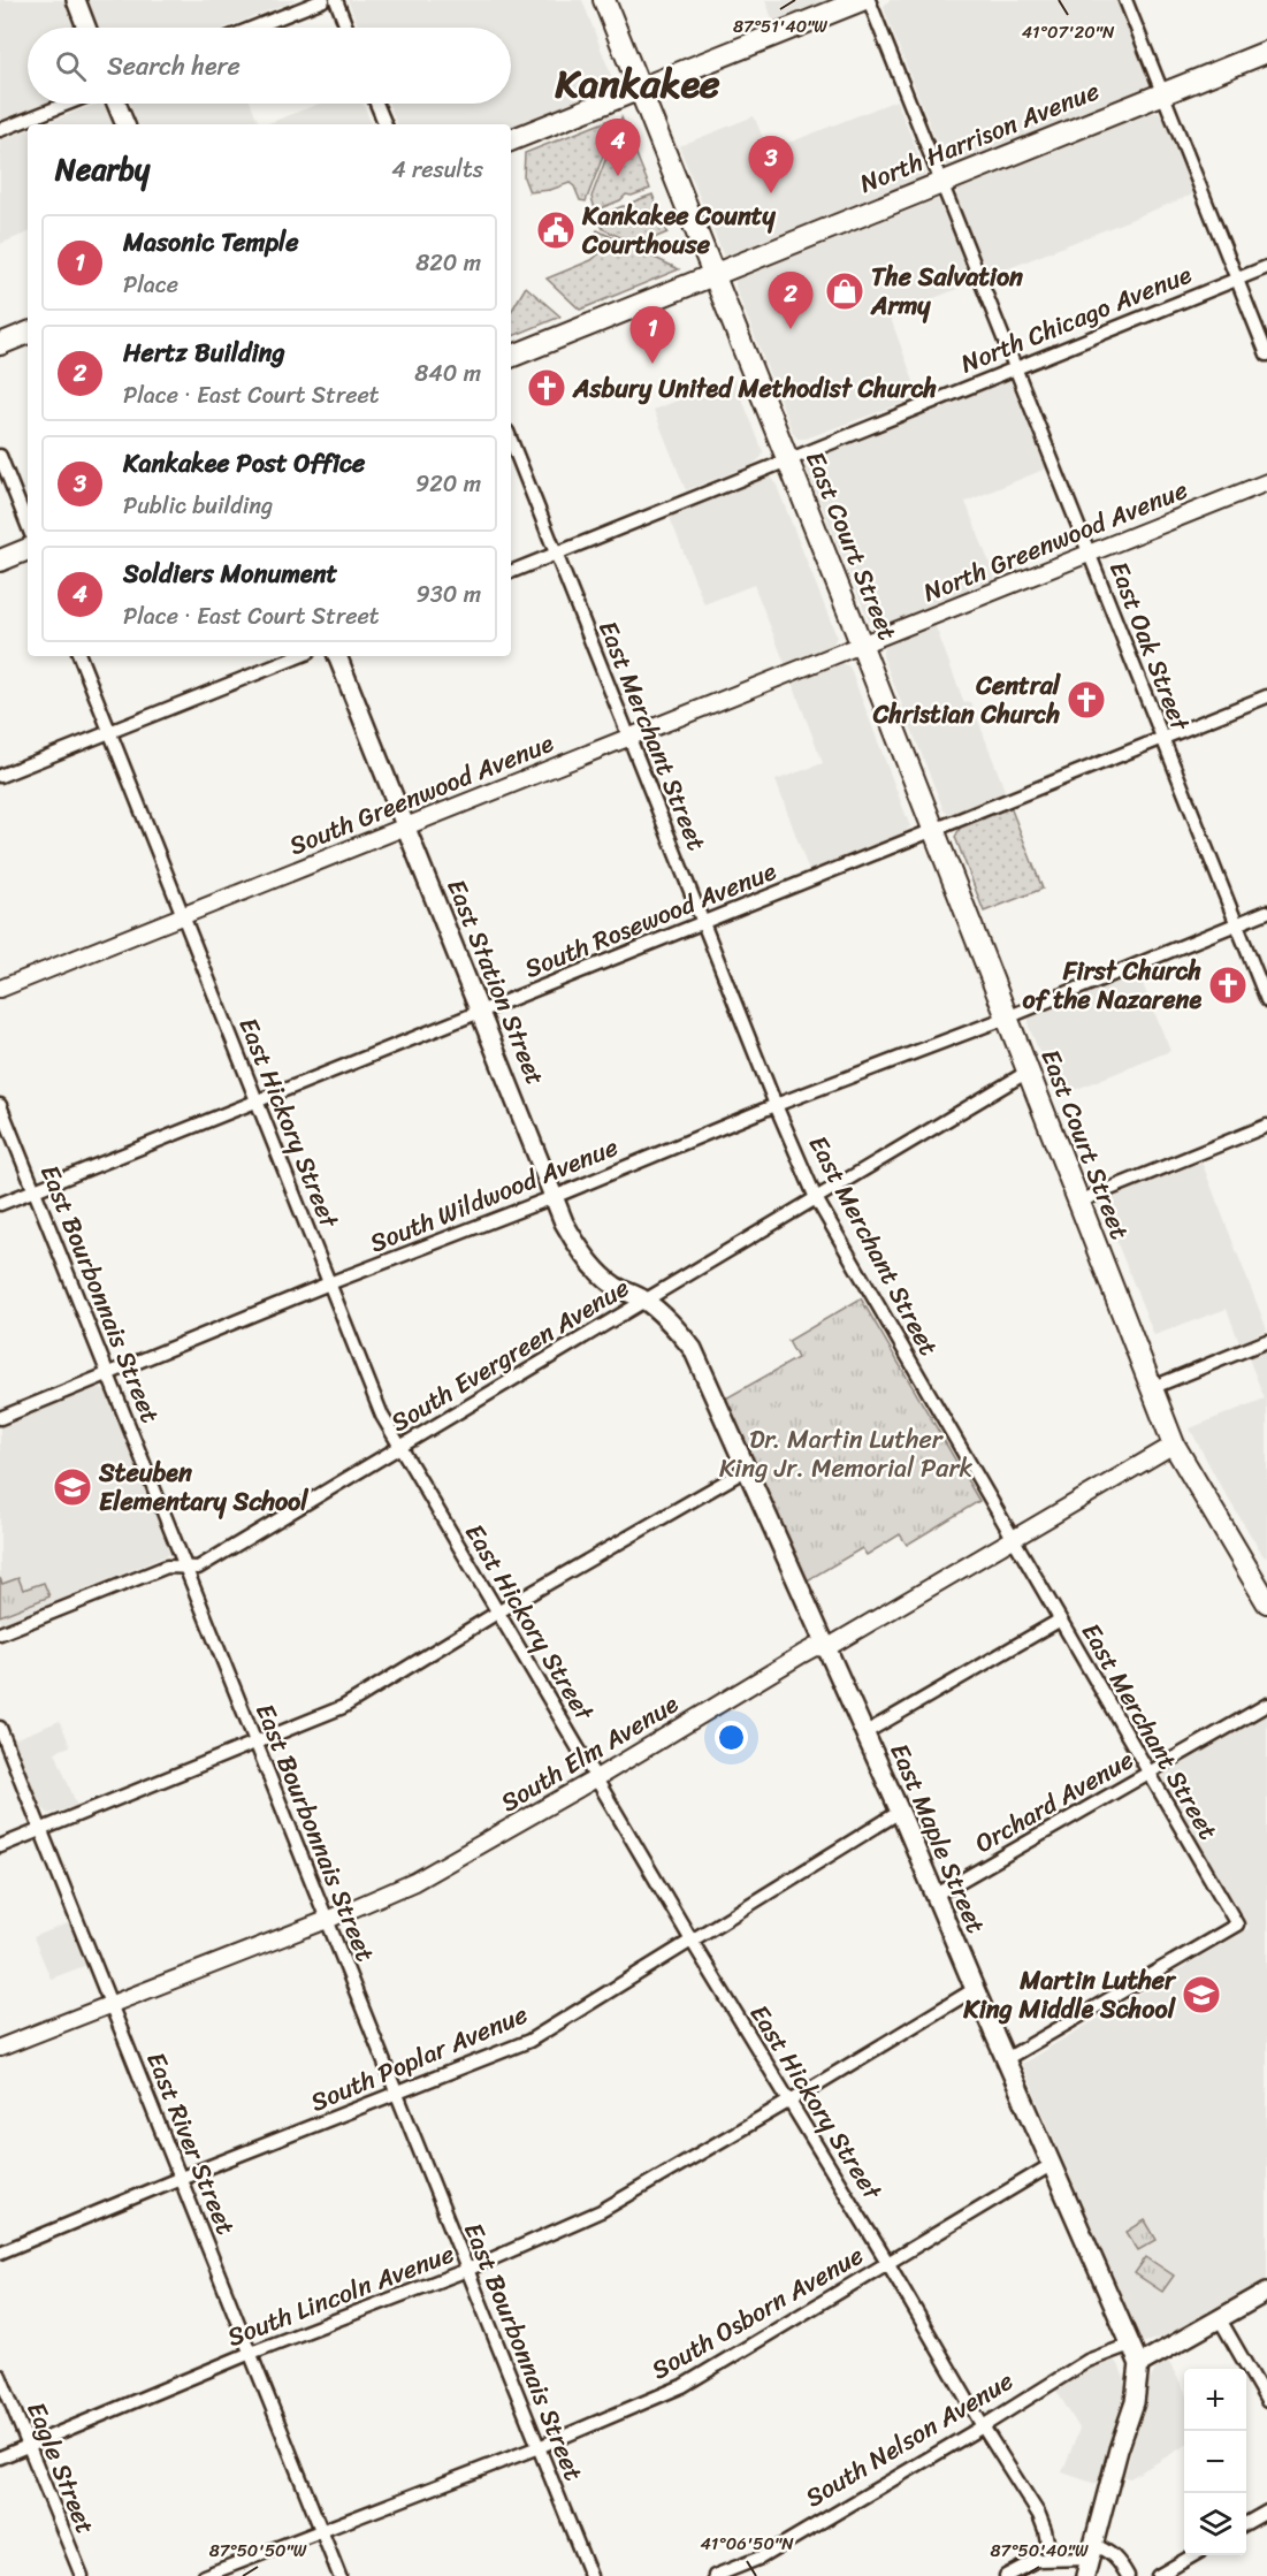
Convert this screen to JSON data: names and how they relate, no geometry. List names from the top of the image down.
{
  "streets": {
    "main road": [
      "North Harrison Avenue",
      "East Court Street",
      "East Station Street",
      "East Maple Street"
    ],
    "street": [
      "North Chicago Avenue",
      "North Greenwood Avenue",
      "East Oak Street",
      "East Merchant Street",
      "South Greenwood Avenue",
      "South Rosewood Avenue",
      "East Hickory Street",
      "South Wildwood Avenue",
      "East Bourbonnais Street",
      "South Evergreen Avenue",
      "South Elm Avenue",
      "Orchard Avenue",
      "South Poplar Avenue",
      "East River Street",
      "South Lincoln Avenue",
      "South Osborn Avenue",
      "South Nelson Avenue",
      "Eagle Street"
    ]
  },
  "crossings": [
    ["North Harrison Avenue", "East Court Street"],
    ["North Harrison Avenue", "East Oak Street"],
    ["North Chicago Avenue", "East Court Street"],
    ["North Chicago Avenue", "East Oak Street"],
    ["North Chicago Avenue", "East Merchant Street"],
    ["North Greenwood Avenue", "East Court Street"],
    ["North Greenwood Avenue", "East Oak Street"],
    ["North Greenwood Avenue", "South Greenwood Avenue"],
    ["East Court Street", "South Greenwood Avenue"],
    ["East Court Street", "South Rosewood Avenue"],
    ["East Court Street", "South Wildwood Avenue"],
    ["East Court Street", "South Evergreen Avenue"],
    ["East Court Street", "South Elm Avenue"],
    ["East Oak Street", "South Rosewood Avenue"],
    ["East Oak Street", "South Wildwood Avenue"],
    ["East Merchant Street", "South Greenwood Avenue"],
    ["East Merchant Street", "South Rosewood Avenue"],
    ["East Merchant Street", "South Wildwood Avenue"],
    ["East Merchant Street", "South Evergreen Avenue"],
    ["East Merchant Street", "South Elm Avenue"],
    ["East Merchant Street", "Orchard Avenue"],
    ["East Merchant Street", "East Maple Street"],
    ["South Greenwood Avenue", "East Station Street"],
    ["South Greenwood Avenue", "East Hickory Street"],
    ["South Rosewood Avenue", "East Station Street"],
    ["South Rosewood Avenue", "East Hickory Street"],
    ["South Rosewood Avenue", "East Bourbonnais Street"],
    ["East Station Street", "South Wildwood Avenue"],
    ["East Station Street", "South Evergreen Avenue"],
    ["East Station Street", "East Maple Street"],
    ["East Hickory Street", "South Wildwood Avenue"],
    ["East Hickory Street", "South Evergreen Avenue"],
    ["East Hickory Street", "South Elm Avenue"],
    ["East Hickory Street", "South Poplar Avenue"],
    ["East Hickory Street", "South Lincoln Avenue"],
    ["East Hickory Street", "South Osborn Avenue"],
    ["East Hickory Street", "South Nelson Avenue"],
    ["South Wildwood Avenue", "East Bourbonnais Street"],
    ["East Bourbonnais Street", "South Evergreen Avenue"],
    ["East Bourbonnais Street", "South Elm Avenue"],
    ["East Bourbonnais Street", "South Poplar Avenue"],
    ["East Bourbonnais Street", "South Lincoln Avenue"],
    ["East Bourbonnais Street", "South Osborn Avenue"],
    ["South Evergreen Avenue", "East Maple Street"],
    ["South Elm Avenue", "East Maple Street"],
    ["South Elm Avenue", "East River Street"],
    ["Orchard Avenue", "East Maple Street"],
    ["East Maple Street", "South Poplar Avenue"],
    ["East Maple Street", "South Lincoln Avenue"],
    ["East Maple Street", "South Osborn Avenue"],
    ["East Maple Street", "South Nelson Avenue"],
    ["South Poplar Avenue", "East River Street"],
    ["East River Street", "South Lincoln Avenue"],
    ["East River Street", "South Osborn Avenue"],
    ["South Lincoln Avenue", "Eagle Street"]
  ],
  "districts": ["Kankakee"],
  "parks": ["Dr. Martin Luther King Jr. Memorial Park"],
  "places": {
    "public building": ["Kankakee County Courthouse"],
    "shop": ["The Salvation Army"],
    "church": ["Asbury United Methodist Church", "Central Christian Church", "First Church of the Nazarene"],
    "school or university": ["Steuben Elementary School", "Martin Luther King Middle School"]
  },
  "page": {
    "search": "Search here",
    "pins": [
      "4",
      "3",
      "2",
      "1"
    ],
    "heading": ["Nearby", "4 results"],
    "list": [
      {
        "mark": "1",
        "name": "Masonic Temple",
        "note": "Place",
        "value": "820 m"
      },
      {
        "mark": "2",
        "name": "Hertz Building",
        "note": "Place · East Court Street",
        "value": "840 m"
      },
      {
        "mark": "3",
        "name": "Kankakee Post Office",
        "note": "Public building",
        "value": "920 m"
      },
      {
        "mark": "4",
        "name": "Soldiers Monument",
        "note": "Place · East Court Street",
        "value": "930 m"
      }
    ],
    "map_buttons": ["+", "−"]
  },
  "coordinates": [
    "87°51'40\"W",
    "41°07'20\"N",
    "41°06'50\"N",
    "87°50'50\"W",
    "87°50'40\"W"
  ]
}
